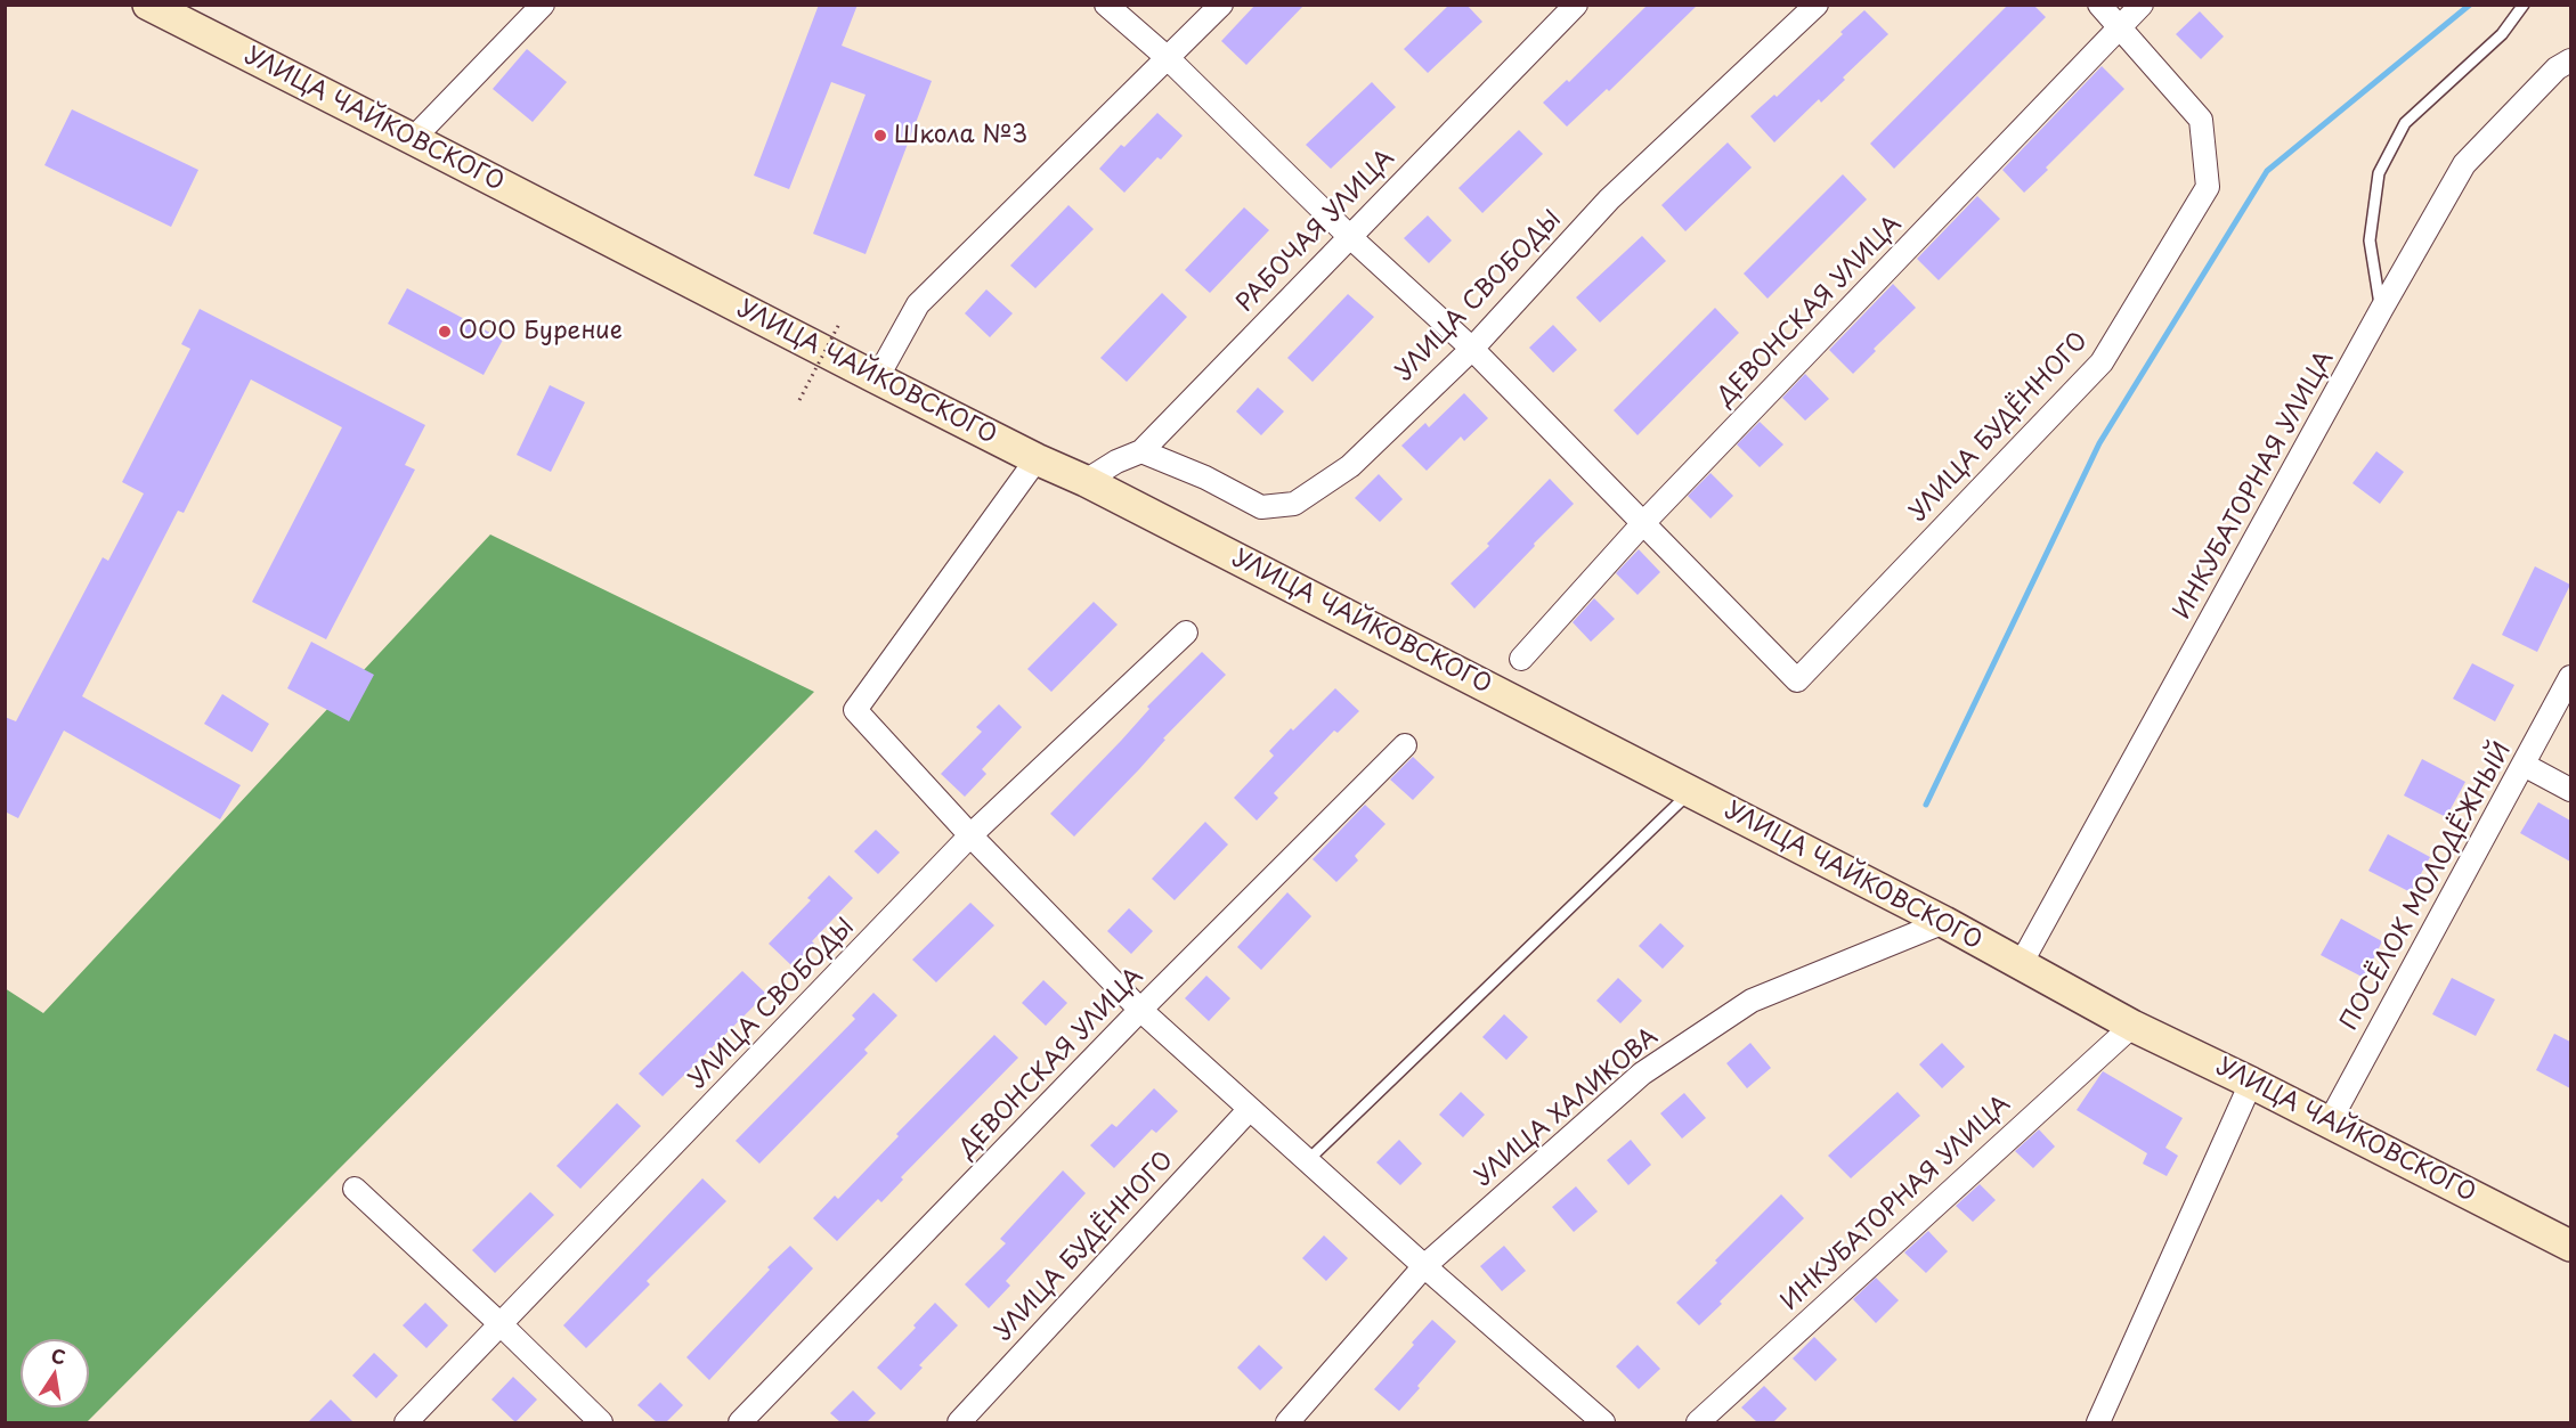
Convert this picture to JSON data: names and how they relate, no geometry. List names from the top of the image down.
{
  "streets": {
    "main road": ["УЛИЦА ЧАЙКОВСКОГО"],
    "street": [
      "РАБОЧАЯ УЛИЦА",
      "УЛИЦА СВОБОДЫ",
      "ДЕВОНСКАЯ УЛИЦА",
      "УЛИЦА БУДЁННОГО",
      "ИНКУБАТОРНАЯ УЛИЦА",
      "ПОСЁЛОК МОЛОДЁЖНЫЙ",
      "УЛИЦА ХАЛИКОВА"
    ]
  },
  "crossings": [
    ["УЛИЦА ЧАЙКОВСКОГО", "РАБОЧАЯ УЛИЦА"],
    ["УЛИЦА ЧАЙКОВСКОГО", "ИНКУБАТОРНАЯ УЛИЦА"],
    ["УЛИЦА ЧАЙКОВСКОГО", "ПОСЁЛОК МОЛОДЁЖНЫЙ"],
    ["УЛИЦА ЧАЙКОВСКОГО", "УЛИЦА ХАЛИКОВА"],
    ["РАБОЧАЯ УЛИЦА", "УЛИЦА СВОБОДЫ"],
    ["ДЕВОНСКАЯ УЛИЦА", "УЛИЦА БУДЁННОГО"]
  ],
  "places": ["Школа №3", "ООО Бурение"],
  "north": "top"
}
